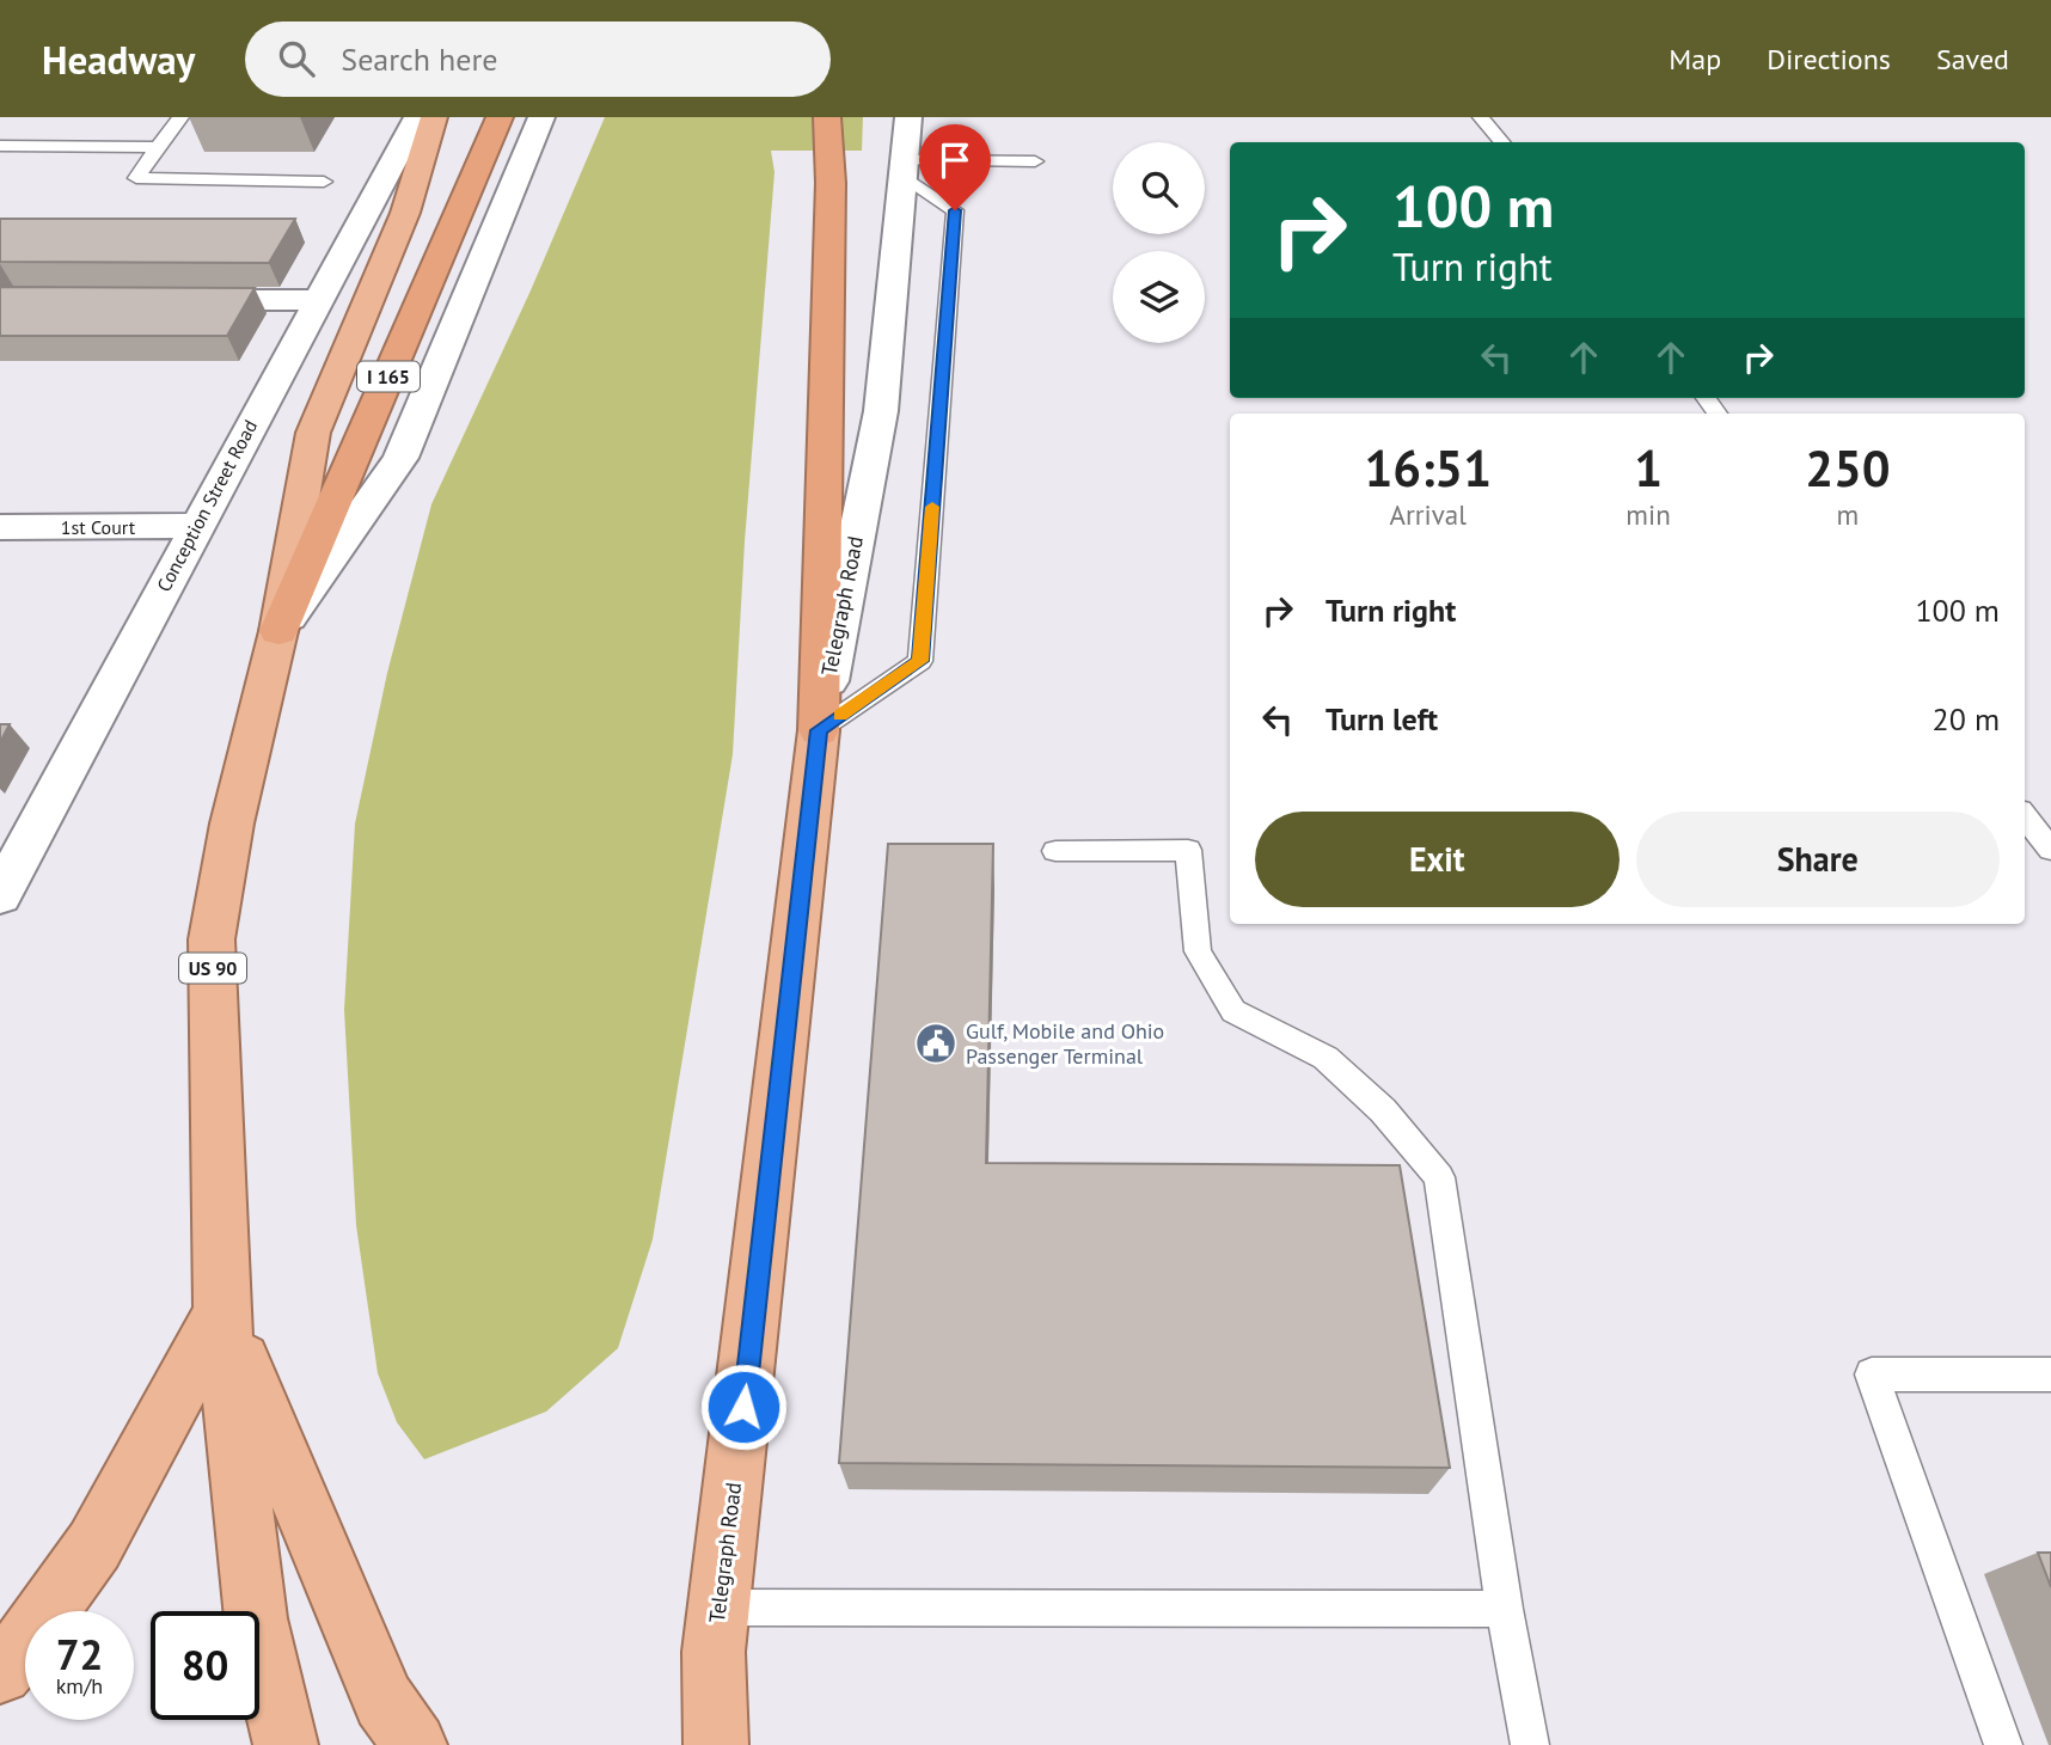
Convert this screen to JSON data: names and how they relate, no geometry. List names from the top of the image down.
{
  "streets": {
    "highway": ["I 165", "Telegraph Road", "US 90"],
    "street": ["Conception Street Road", "1st Court"]
  },
  "crossings": [
    ["I 165", "US 90"],
    ["Conception Street Road", "1st Court"]
  ],
  "places": {
    "public building": ["Gulf, Mobile and Ohio Passenger Terminal"]
  },
  "page": {
    "header": "Headway",
    "search": "Search here",
    "nav": ["Map", "Directions", "Saved"],
    "turn": ["100 m", "Turn right"],
    "eta": [
      "16:51",
      "Arrival",
      "1",
      "min",
      "250",
      "m"
    ],
    "list": [
      {
        "name": "Turn right",
        "value": "100 m"
      },
      {
        "name": "Turn left",
        "value": "20 m"
      }
    ],
    "buttons": ["Exit", "Share"],
    "speed": "72 km/h",
    "limit": "80"
  }
}
